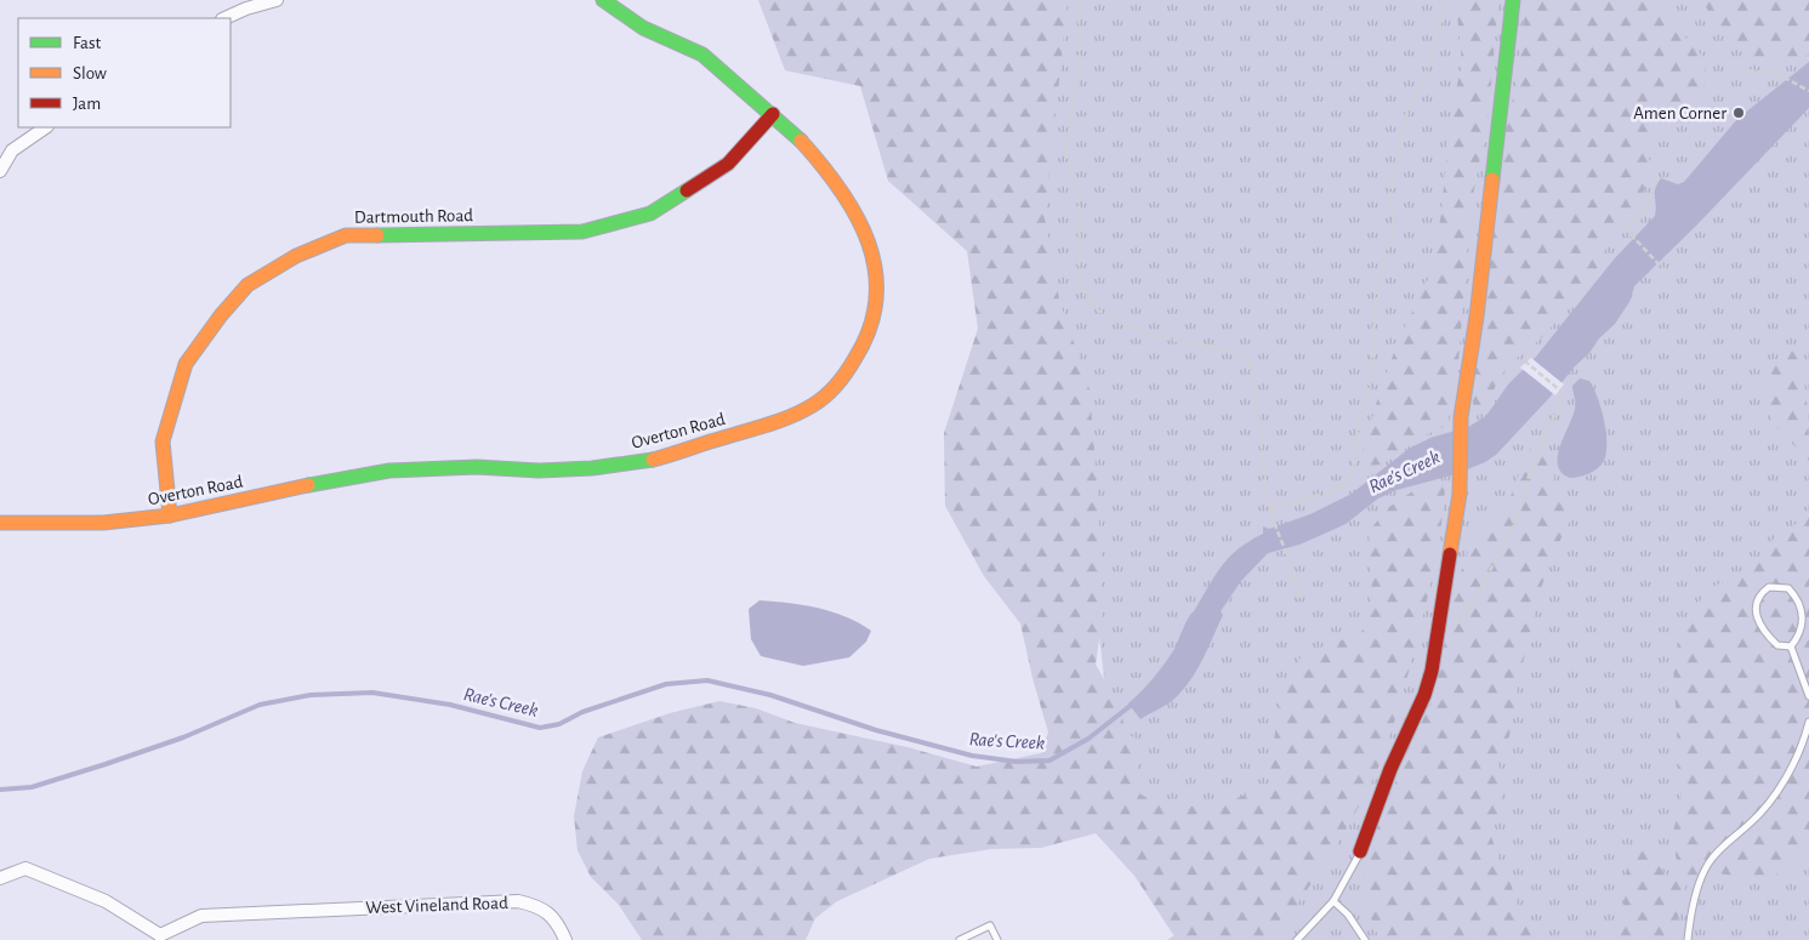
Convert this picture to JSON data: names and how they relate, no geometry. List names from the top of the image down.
{
  "streets": {
    "street": ["Dartmouth Road", "Overton Road", "West Vineland Road"]
  },
  "crossings": [
    ["Dartmouth Road", "Overton Road"]
  ],
  "water": ["Rae's Creek"],
  "places": ["Amen Corner"],
  "legend": ["Fast", "Slow", "Jam"]
}
